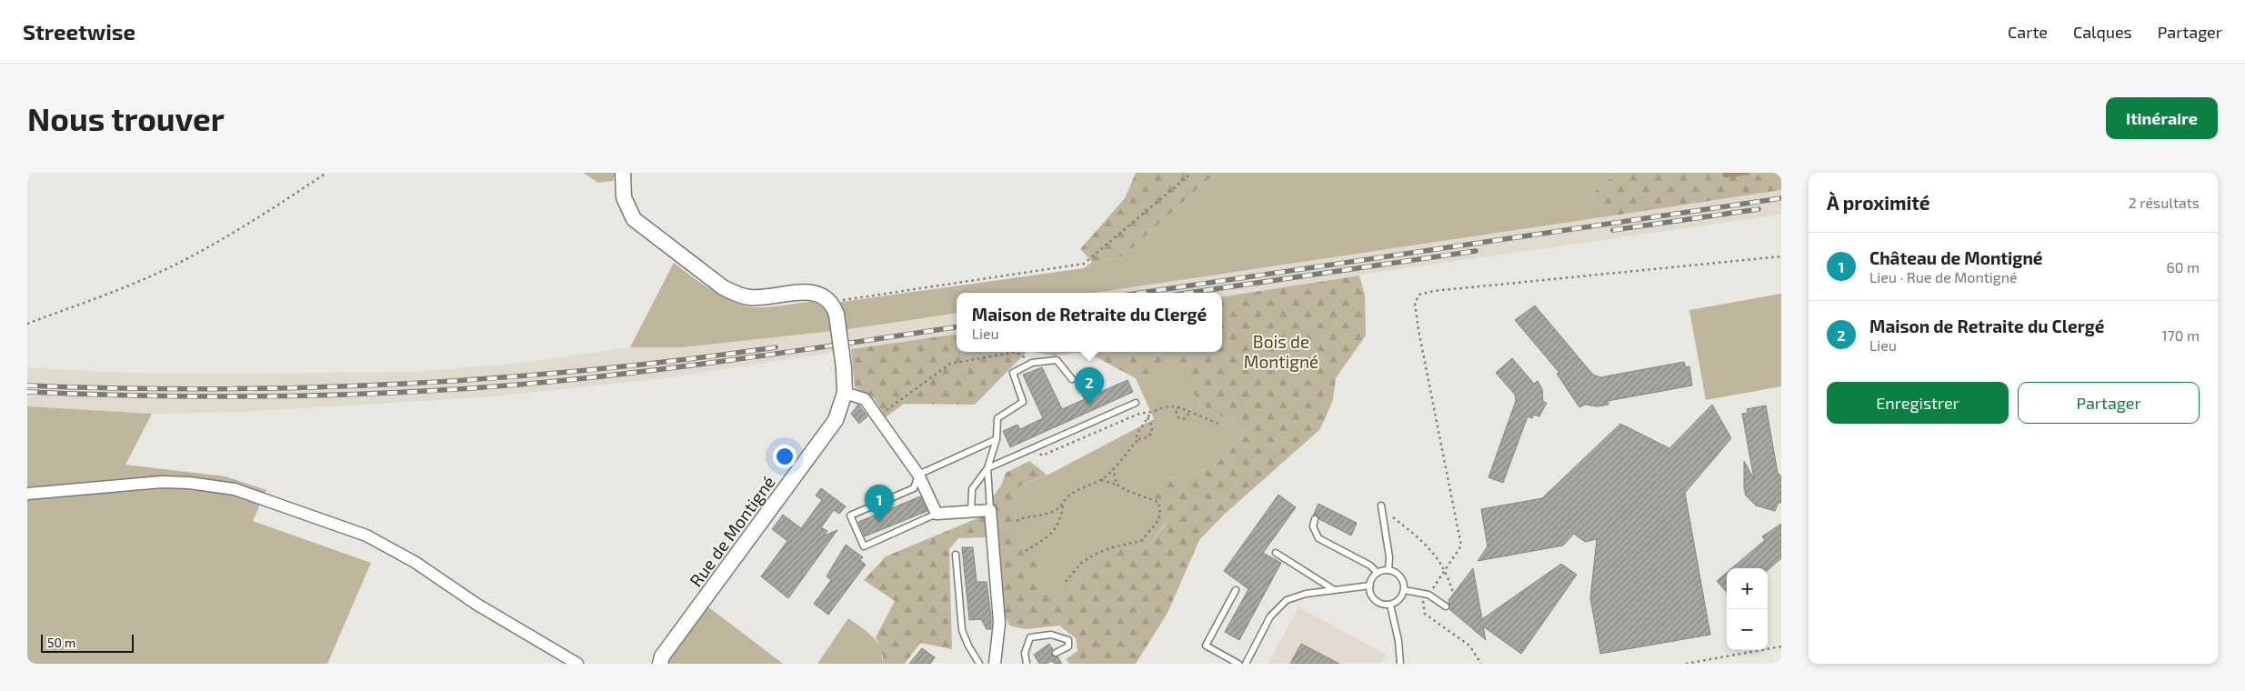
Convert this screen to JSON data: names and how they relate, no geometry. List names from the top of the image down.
{
  "streets": {
    "street": ["Rue de Montigné"]
  },
  "parks": ["Bois de Montigné"],
  "scale_bar": "50 m",
  "page": {
    "header": "Streetwise",
    "nav": ["Carte", "Calques", "Partager"],
    "buttons": [
      "Itinéraire",
      ["Enregistrer", "Partager"]
    ],
    "title": "Nous trouver",
    "heading": ["À proximité", "2 résultats"],
    "list": [
      {
        "mark": "1",
        "name": "Château de Montigné",
        "note": "Lieu · Rue de Montigné",
        "value": "60 m"
      },
      {
        "mark": "2",
        "name": "Maison de Retraite du Clergé",
        "note": "Lieu",
        "value": "170 m"
      }
    ],
    "popup": ["Maison de Retraite du Clergé", "Lieu"],
    "pins": ["2", "1"],
    "map_buttons": ["+", "−"],
    "scale": "50 m"
  }
}
